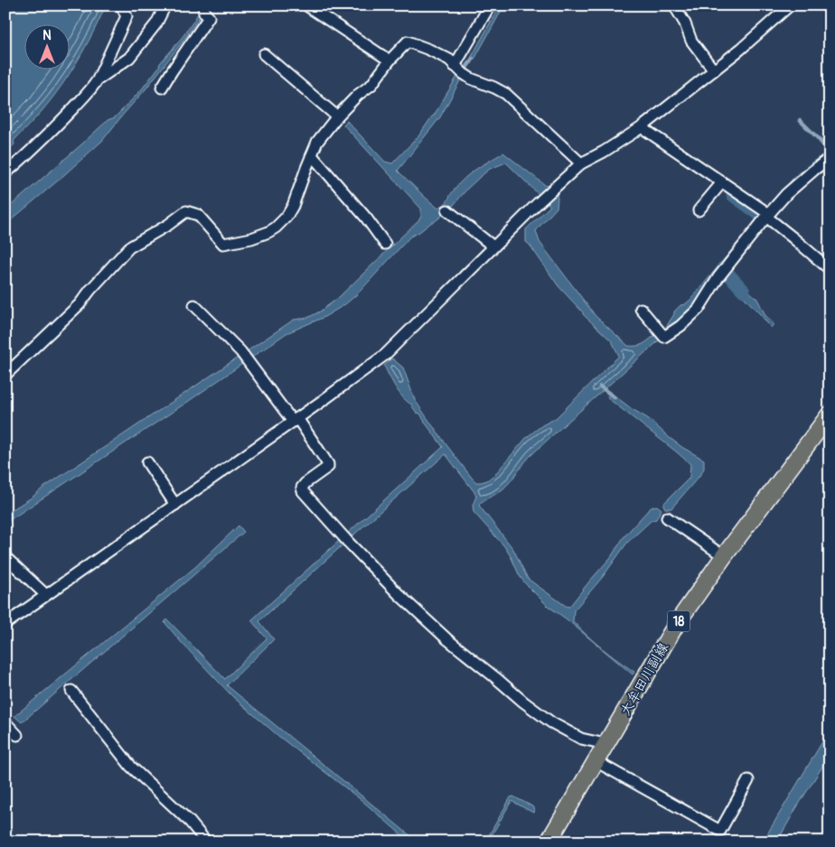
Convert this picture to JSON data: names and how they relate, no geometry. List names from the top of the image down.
{
  "streets": {
    "main road": ["18", "大牟田川副線"]
  },
  "north": "top"
}
